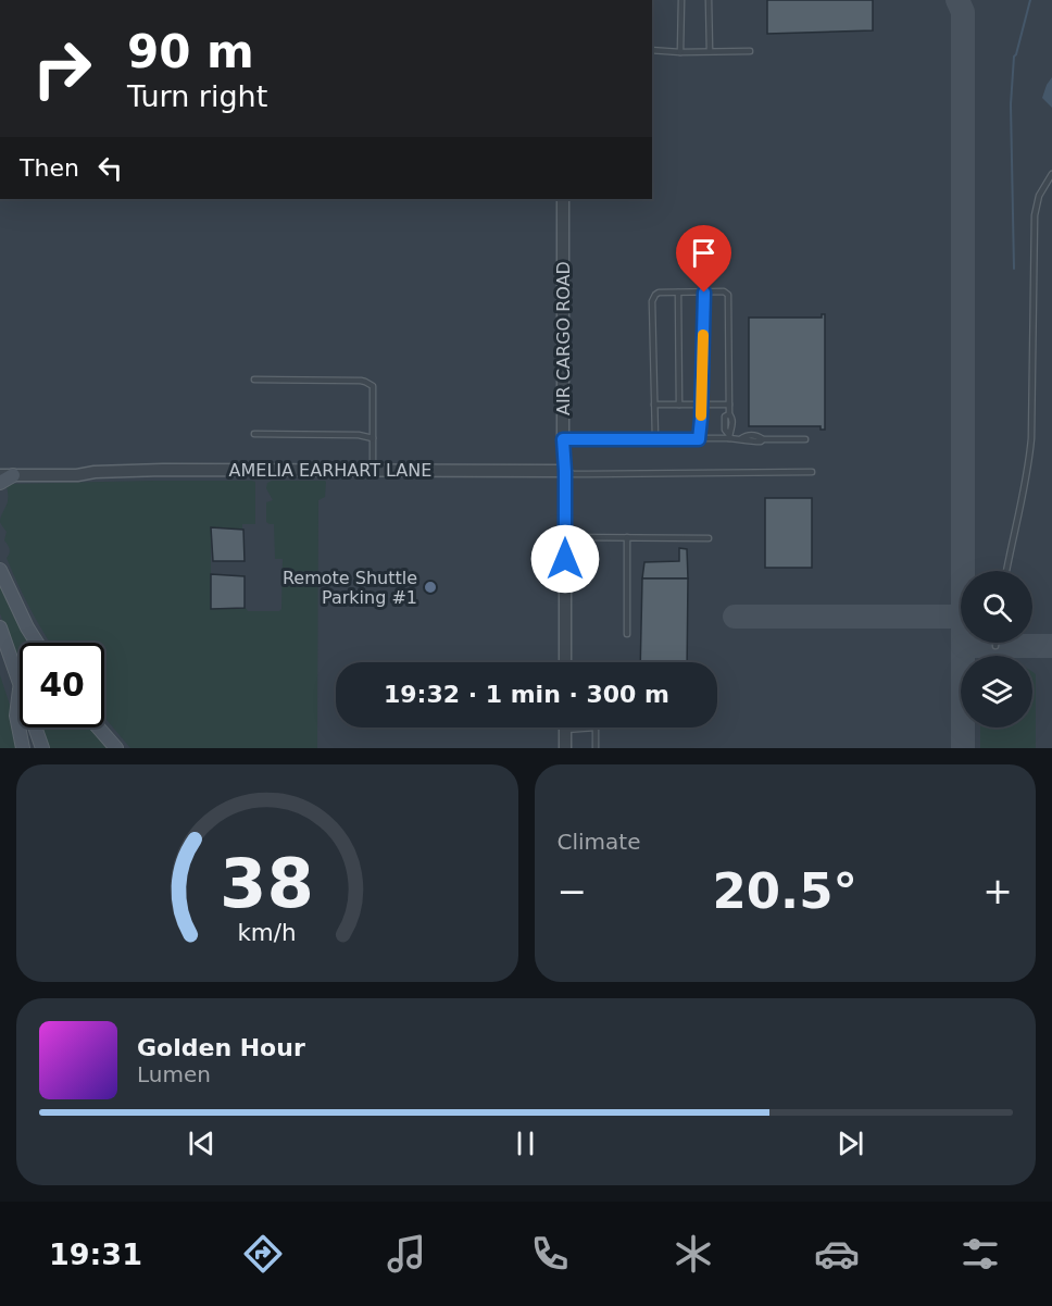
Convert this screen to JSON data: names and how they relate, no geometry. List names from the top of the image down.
{
  "streets": {
    "street": ["AIR CARGO ROAD", "AMELIA EARHART LANE"]
  },
  "crossings": [
    ["AIR CARGO ROAD", "AMELIA EARHART LANE"]
  ],
  "places": ["Remote Shuttle Parking #1"],
  "page": {
    "turn": ["90 m", "Turn right"],
    "then": "Then",
    "limit": "40",
    "trip": "19:32 · 1 min · 300 m",
    "tile": "Climate",
    "heat": ["−", "20.5°", "+"],
    "song": ["Golden Hour", "Lumen"],
    "tabs": "19:31",
    "gauge": ["38", "km/h"]
  }
}
